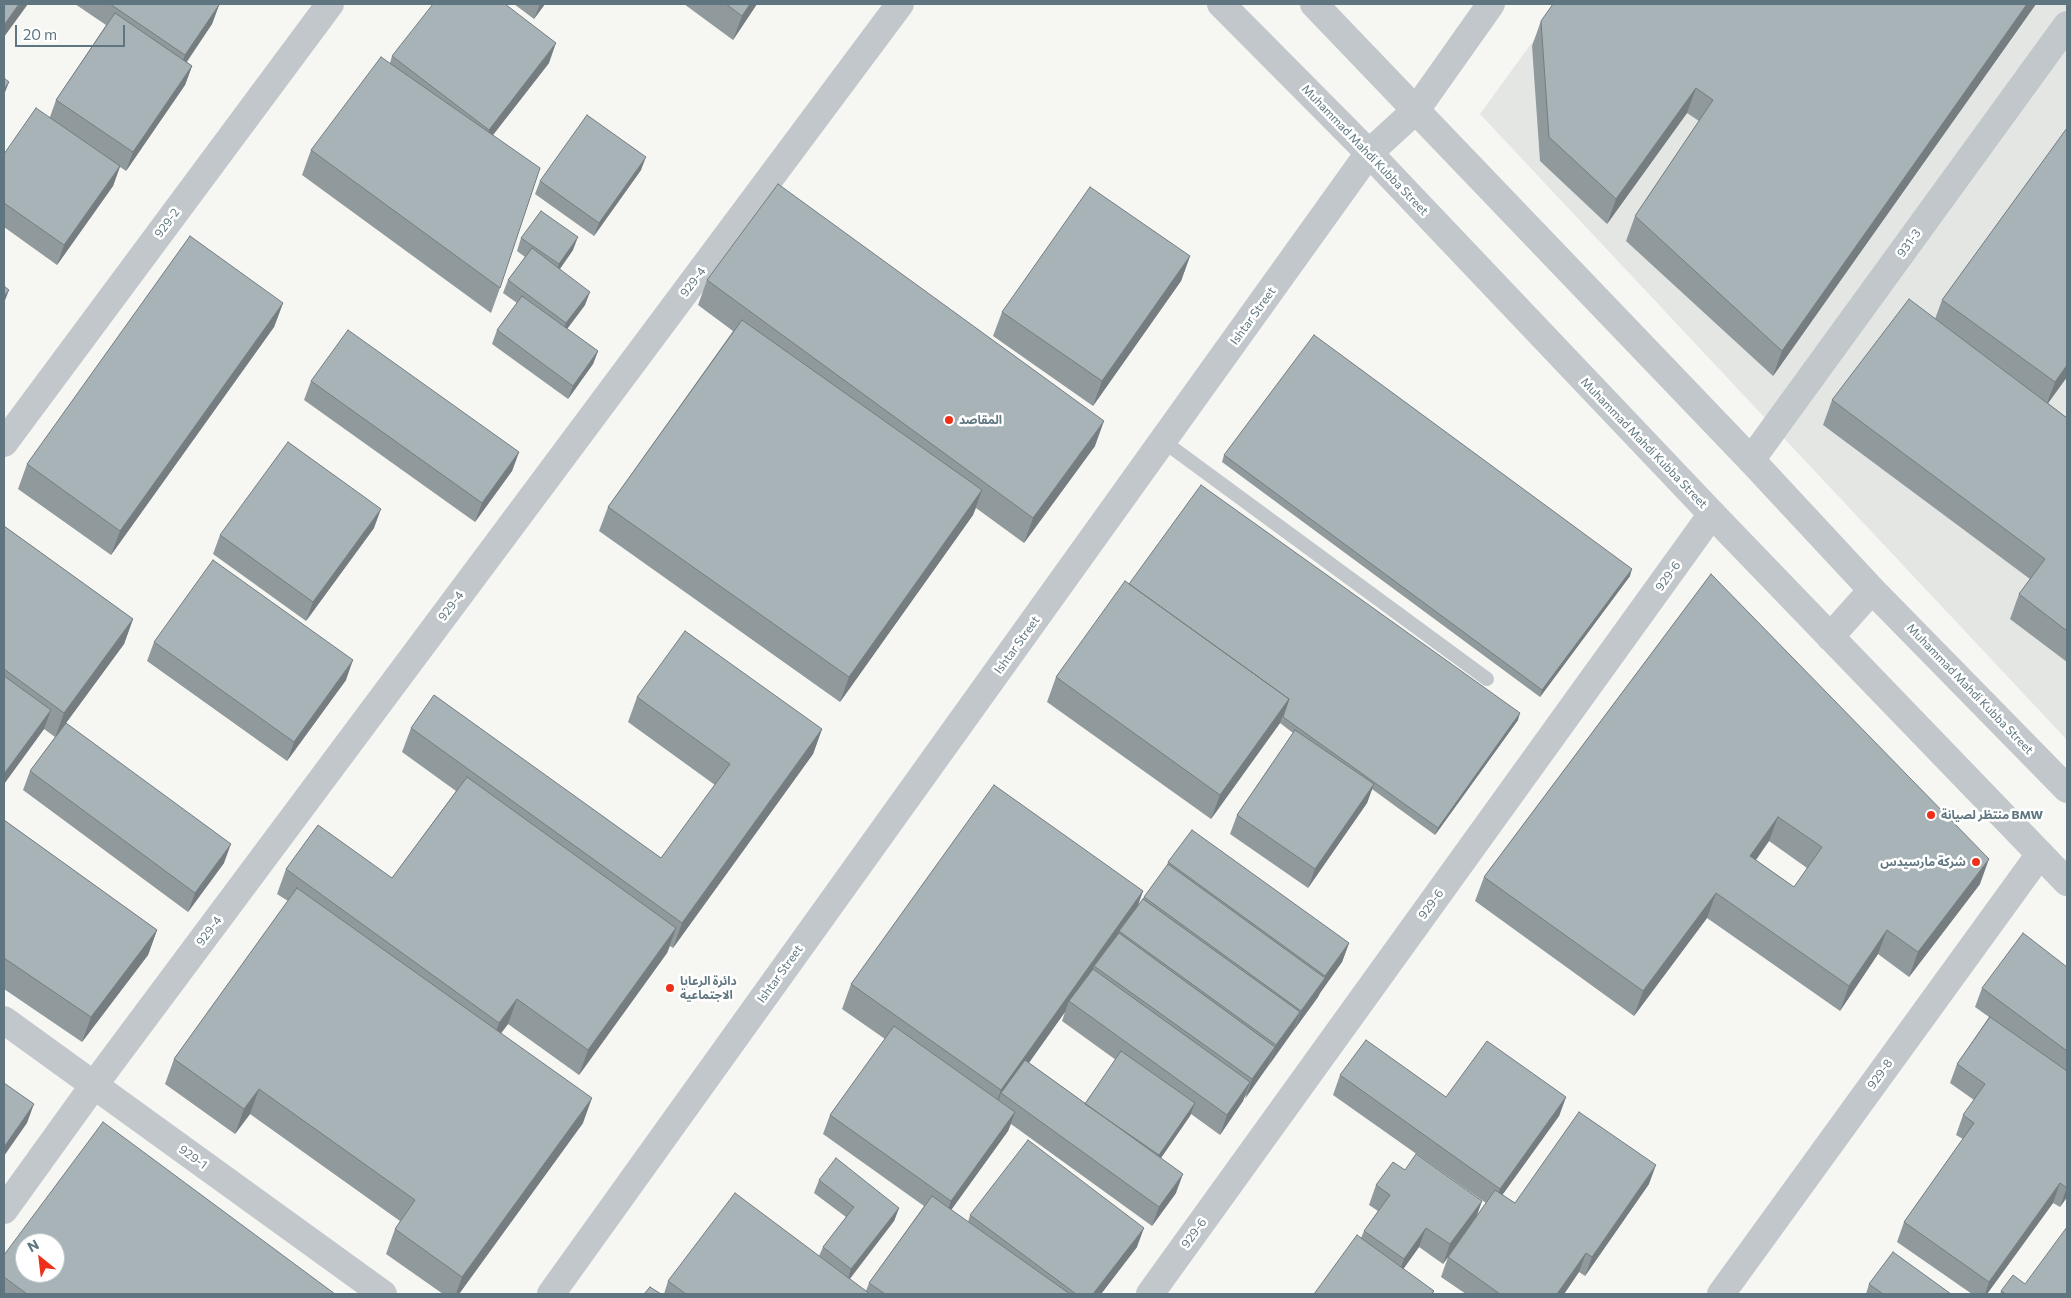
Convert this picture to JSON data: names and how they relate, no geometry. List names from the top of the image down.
{
  "streets": {
    "street": [
      "Muhammad Mahdi Kubba Street",
      "929-2",
      "931-3",
      "929-4",
      "Ishtar Street",
      "929-6",
      "929-8",
      "929-1"
    ]
  },
  "crossings": [
    ["Muhammad Mahdi Kubba Street", "931-3"],
    ["Muhammad Mahdi Kubba Street", "Ishtar Street"],
    ["Muhammad Mahdi Kubba Street", "929-6"],
    ["Muhammad Mahdi Kubba Street", "929-8"],
    ["929-4", "929-1"]
  ],
  "places": [
    "المقاصد",
    "منتظر لصيانة BMW",
    "شركة مارسيدس",
    "دائرة الرعايا الاجتماعية"
  ],
  "scale_bar": "20 m",
  "north": "top left"
}
